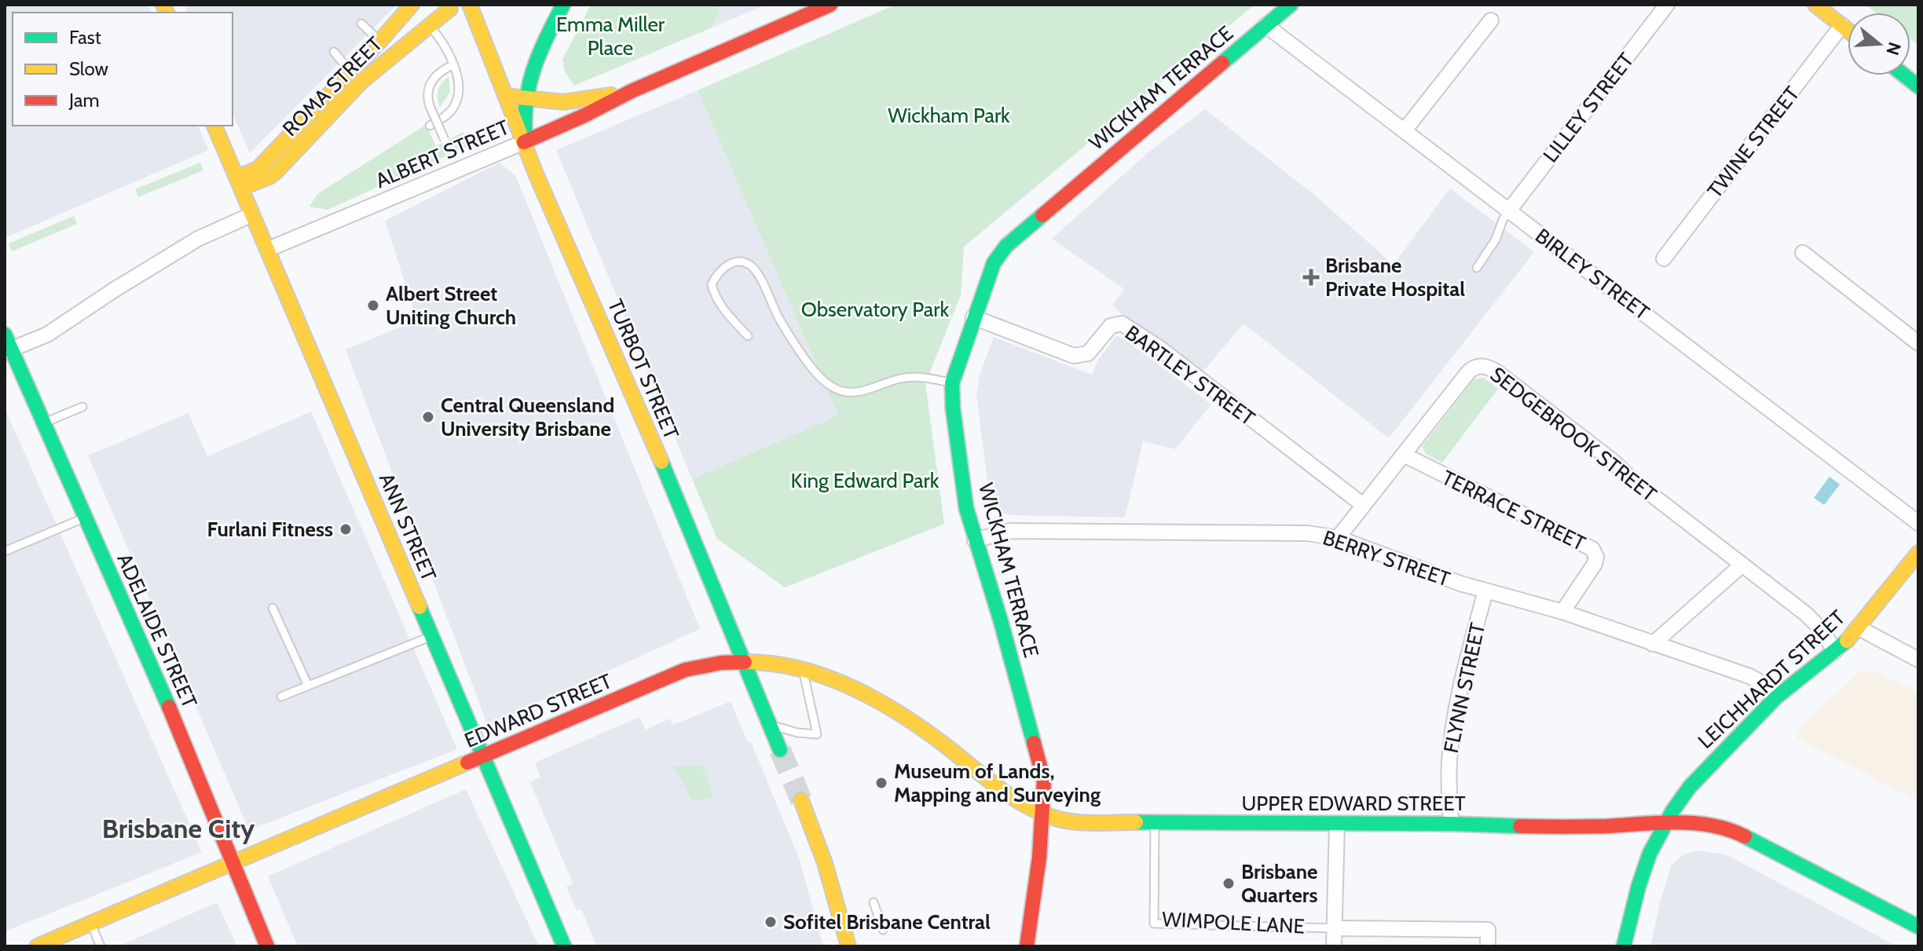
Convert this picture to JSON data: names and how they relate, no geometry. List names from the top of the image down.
{
  "streets": {
    "main road": [
      "ROMA STREET",
      "WICKHAM TERRACE",
      "ALBERT STREET",
      "TURBOT STREET",
      "ANN STREET",
      "ADELAIDE STREET",
      "LEICHHARDT STREET",
      "EDWARD STREET",
      "UPPER EDWARD STREET"
    ],
    "street": [
      "LILLEY STREET",
      "TWINE STREET",
      "BIRLEY STREET",
      "BARTLEY STREET",
      "SEDGEBROOK STREET",
      "TERRACE STREET",
      "BERRY STREET",
      "FLYNN STREET"
    ],
    "lane": ["WIMPOLE LANE"]
  },
  "crossings": [
    ["ROMA STREET", "ANN STREET"],
    ["WICKHAM TERRACE", "BIRLEY STREET"],
    ["WICKHAM TERRACE", "BARTLEY STREET"],
    ["WICKHAM TERRACE", "BERRY STREET"],
    ["WICKHAM TERRACE", "EDWARD STREET"],
    ["WICKHAM TERRACE", "UPPER EDWARD STREET"],
    ["LILLEY STREET", "BIRLEY STREET"],
    ["ALBERT STREET", "TURBOT STREET"],
    ["ALBERT STREET", "ANN STREET"],
    ["TURBOT STREET", "EDWARD STREET"],
    ["BARTLEY STREET", "SEDGEBROOK STREET"],
    ["SEDGEBROOK STREET", "TERRACE STREET"],
    ["SEDGEBROOK STREET", "BERRY STREET"],
    ["SEDGEBROOK STREET", "LEICHHARDT STREET"],
    ["TERRACE STREET", "BERRY STREET"],
    ["ANN STREET", "EDWARD STREET"],
    ["BERRY STREET", "LEICHHARDT STREET"],
    ["BERRY STREET", "FLYNN STREET"],
    ["ADELAIDE STREET", "EDWARD STREET"],
    ["LEICHHARDT STREET", "UPPER EDWARD STREET"],
    ["FLYNN STREET", "UPPER EDWARD STREET"],
    ["EDWARD STREET", "UPPER EDWARD STREET"],
    ["UPPER EDWARD STREET", "WIMPOLE LANE"]
  ],
  "districts": ["Brisbane City"],
  "parks": [
    "Emma Miller Place",
    "Wickham Park",
    "Observatory Park",
    "King Edward Park"
  ],
  "places": {
    "health": ["Brisbane Private Hospital"],
    "other": [
      "Albert Street Uniting Church",
      "Central Queensland University Brisbane",
      "Furlani Fitness",
      "Museum of Lands, Mapping and Surveying",
      "Brisbane Quarters",
      "Sofitel Brisbane Central"
    ]
  },
  "legend": ["Fast", "Slow", "Jam"],
  "north": "right"
}
